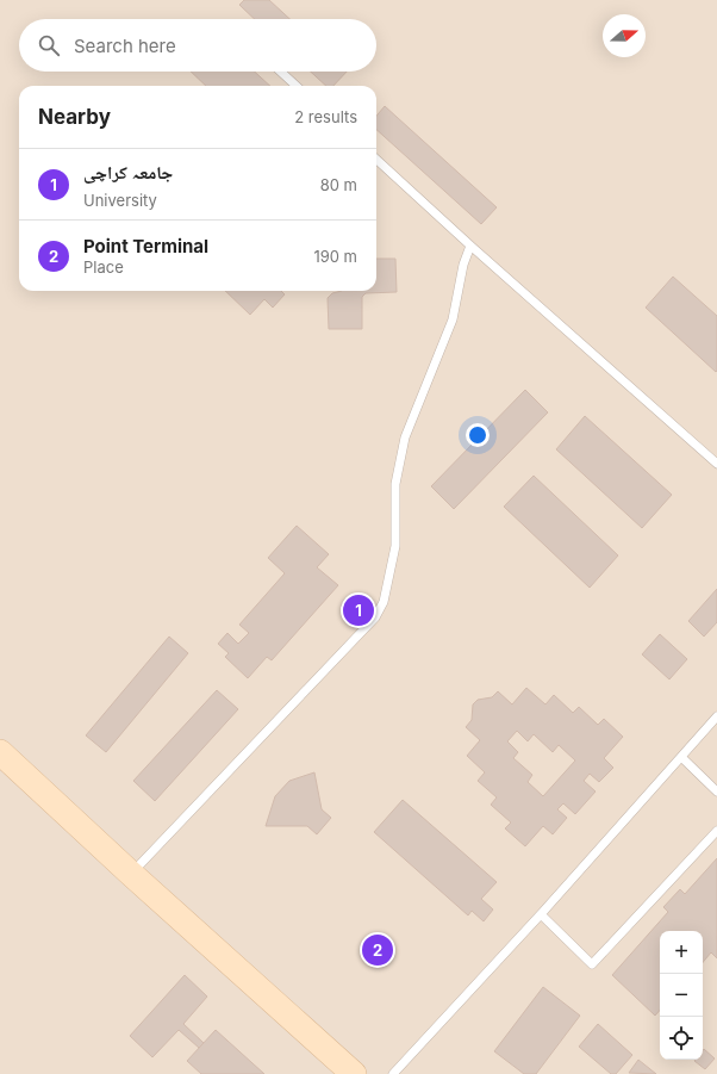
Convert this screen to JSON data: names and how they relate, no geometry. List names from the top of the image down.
{
  "north": "right",
  "page": {
    "search": "Search here",
    "heading": ["Nearby", "2 results"],
    "list": [
      {
        "mark": "1",
        "name": "جامعہ کراچی",
        "note": "University",
        "value": "80 m"
      },
      {
        "mark": "2",
        "name": "Point Terminal",
        "note": "Place",
        "value": "190 m"
      }
    ],
    "pins": ["1", "2"],
    "map_buttons": ["+", "−"]
  }
}
